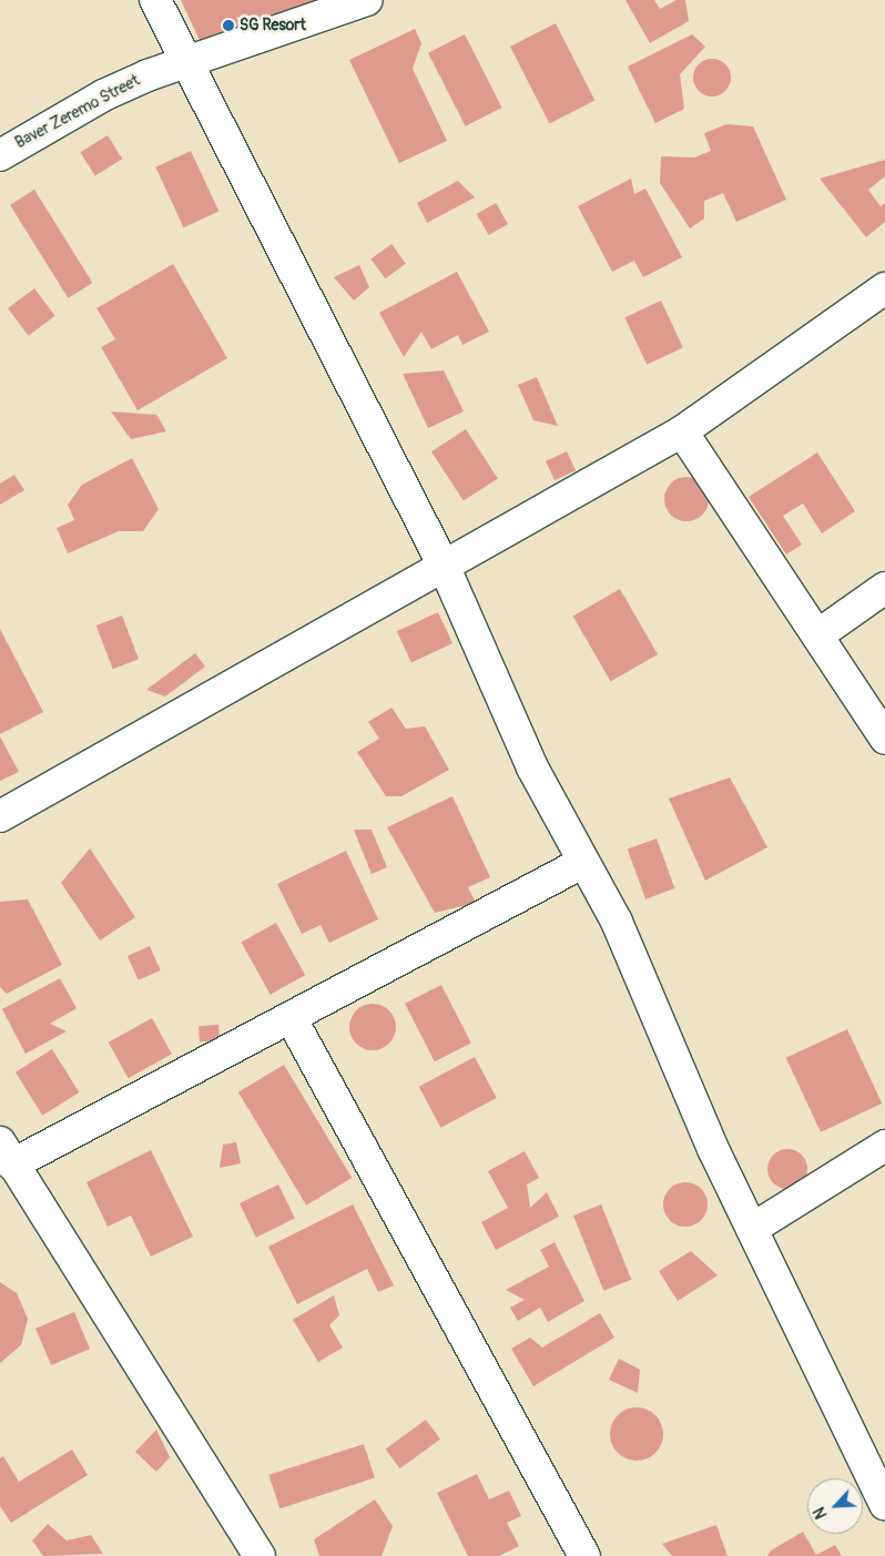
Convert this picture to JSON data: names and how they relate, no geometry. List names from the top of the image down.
{
  "streets": {
    "street": ["Baver Zeremo Street"]
  },
  "places": ["SG Resort"],
  "north": "bottom left"
}
